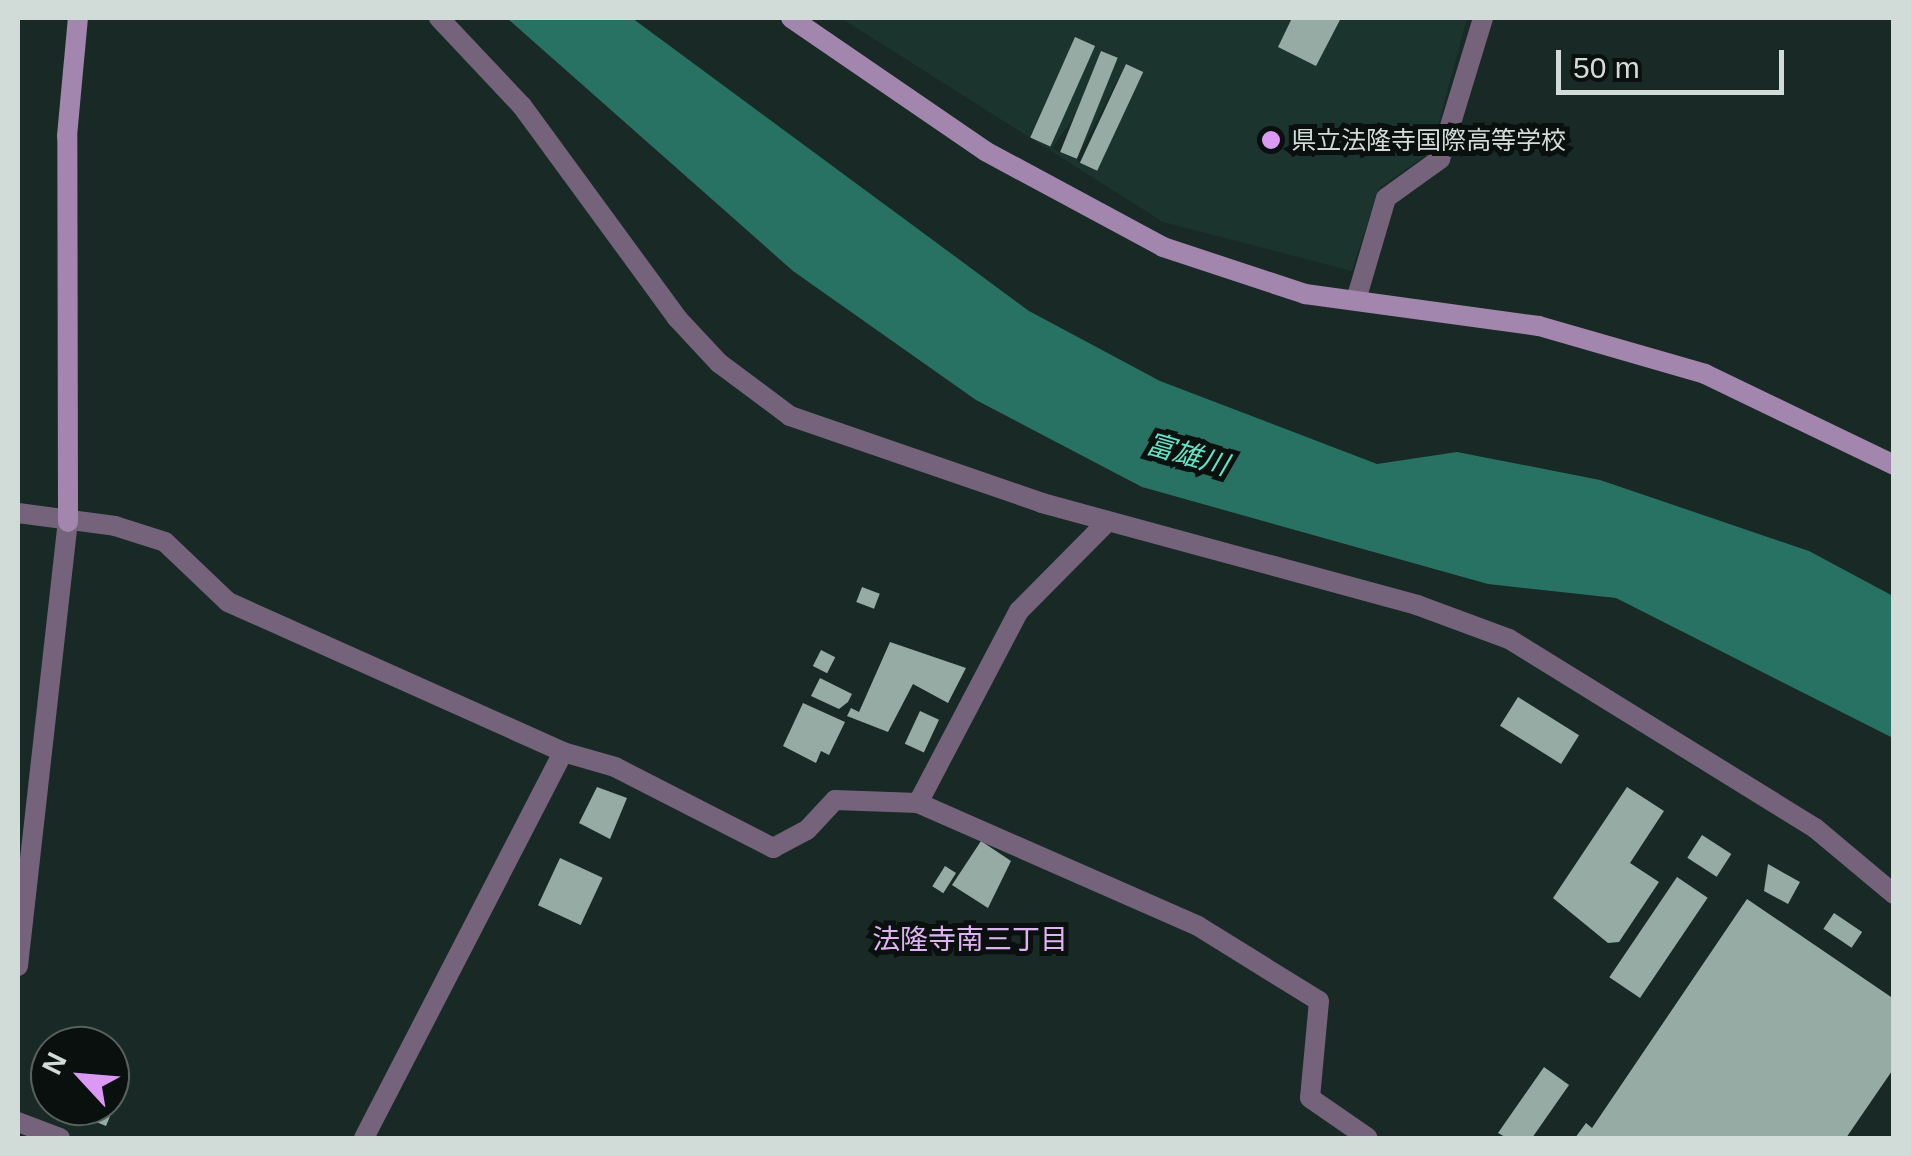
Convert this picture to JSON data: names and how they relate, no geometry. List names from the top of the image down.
{
  "districts": ["法隆寺南三丁目"],
  "water": ["富雄川"],
  "places": ["県立法隆寺国際高等学校"],
  "scale_bar": "50 m",
  "north": "top left"
}
